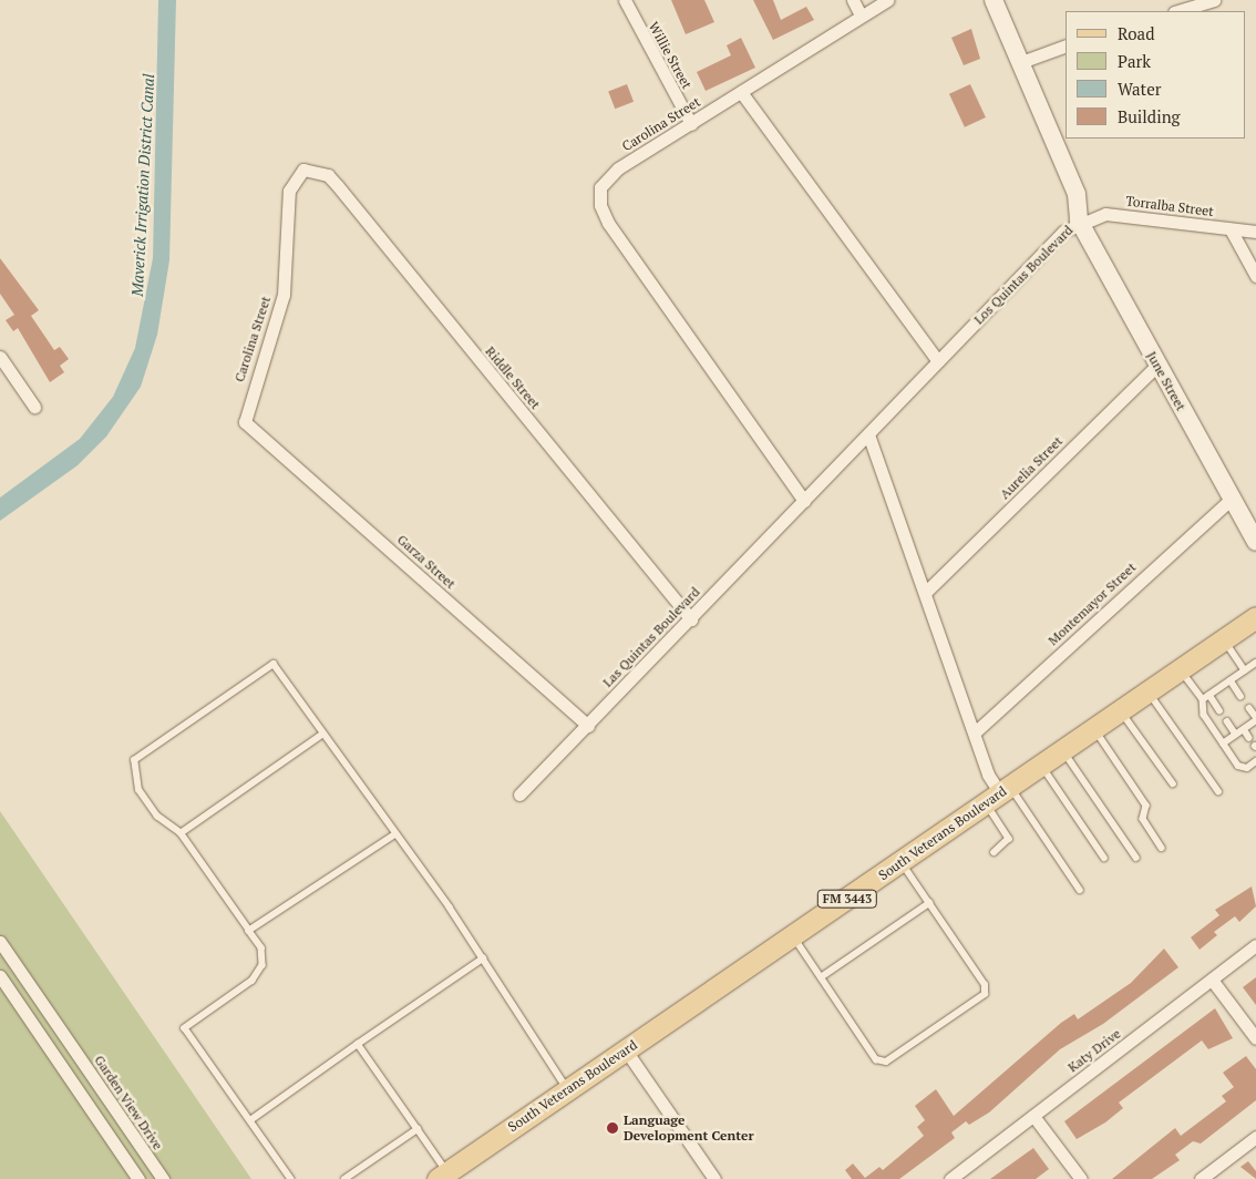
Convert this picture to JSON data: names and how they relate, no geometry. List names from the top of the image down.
{
  "streets": {
    "main road": ["South Veterans Boulevard", "FM 3443"],
    "street": [
      "Willie Street",
      "Carolina Street",
      "Torralba Street",
      "Los Quintas Boulevard",
      "Riddle Street",
      "June Street",
      "Aurelia Street",
      "Garza Street",
      "Montemayor Street",
      "Las Quintas Boulevard",
      "Katy Drive",
      "Garden View Drive"
    ]
  },
  "crossings": [
    ["Willie Street", "Carolina Street"],
    ["Carolina Street", "Los Quintas Boulevard"],
    ["Carolina Street", "Riddle Street"],
    ["Carolina Street", "Garza Street"],
    ["Carolina Street", "Las Quintas Boulevard"],
    ["Torralba Street", "Los Quintas Boulevard"],
    ["Torralba Street", "June Street"],
    ["Los Quintas Boulevard", "June Street"],
    ["Los Quintas Boulevard", "Las Quintas Boulevard"],
    ["Riddle Street", "Las Quintas Boulevard"],
    ["June Street", "Aurelia Street"],
    ["June Street", "Montemayor Street"],
    ["Garza Street", "Las Quintas Boulevard"]
  ],
  "water": ["Maverick Irrigation District Canal"],
  "places": ["Language Development Center"],
  "legend": [
    "Road",
    "Park",
    "Water",
    "Building"
  ]
}
